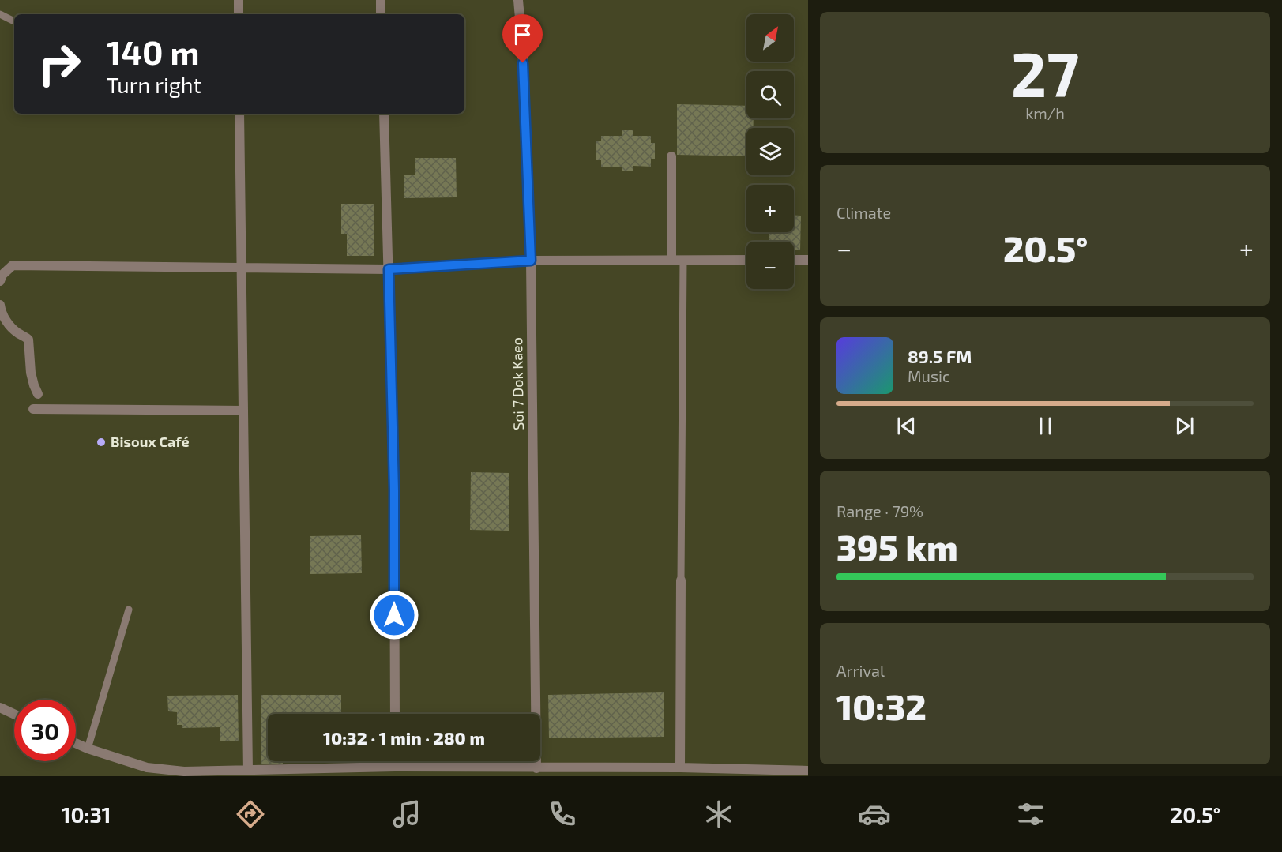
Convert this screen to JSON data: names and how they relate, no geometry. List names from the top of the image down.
{
  "streets": {
    "street": ["Soi 7 Dok Kaeo"]
  },
  "places": ["Bisoux Café"],
  "north": "top right",
  "page": {
    "tile": [
      ["27", "km/h"],
      "Climate",
      ["Range · 79%", "395 km"],
      ["Arrival", "10:32"]
    ],
    "map_buttons": ["+", "−"],
    "turn": ["140 m", "Turn right"],
    "heat": ["−", "20.5°", "+"],
    "song": ["89.5 FM", "Music"],
    "limit": "30",
    "trip": "10:32 · 1 min · 280 m",
    "tabs": ["10:31", "20.5°"]
  }
}
